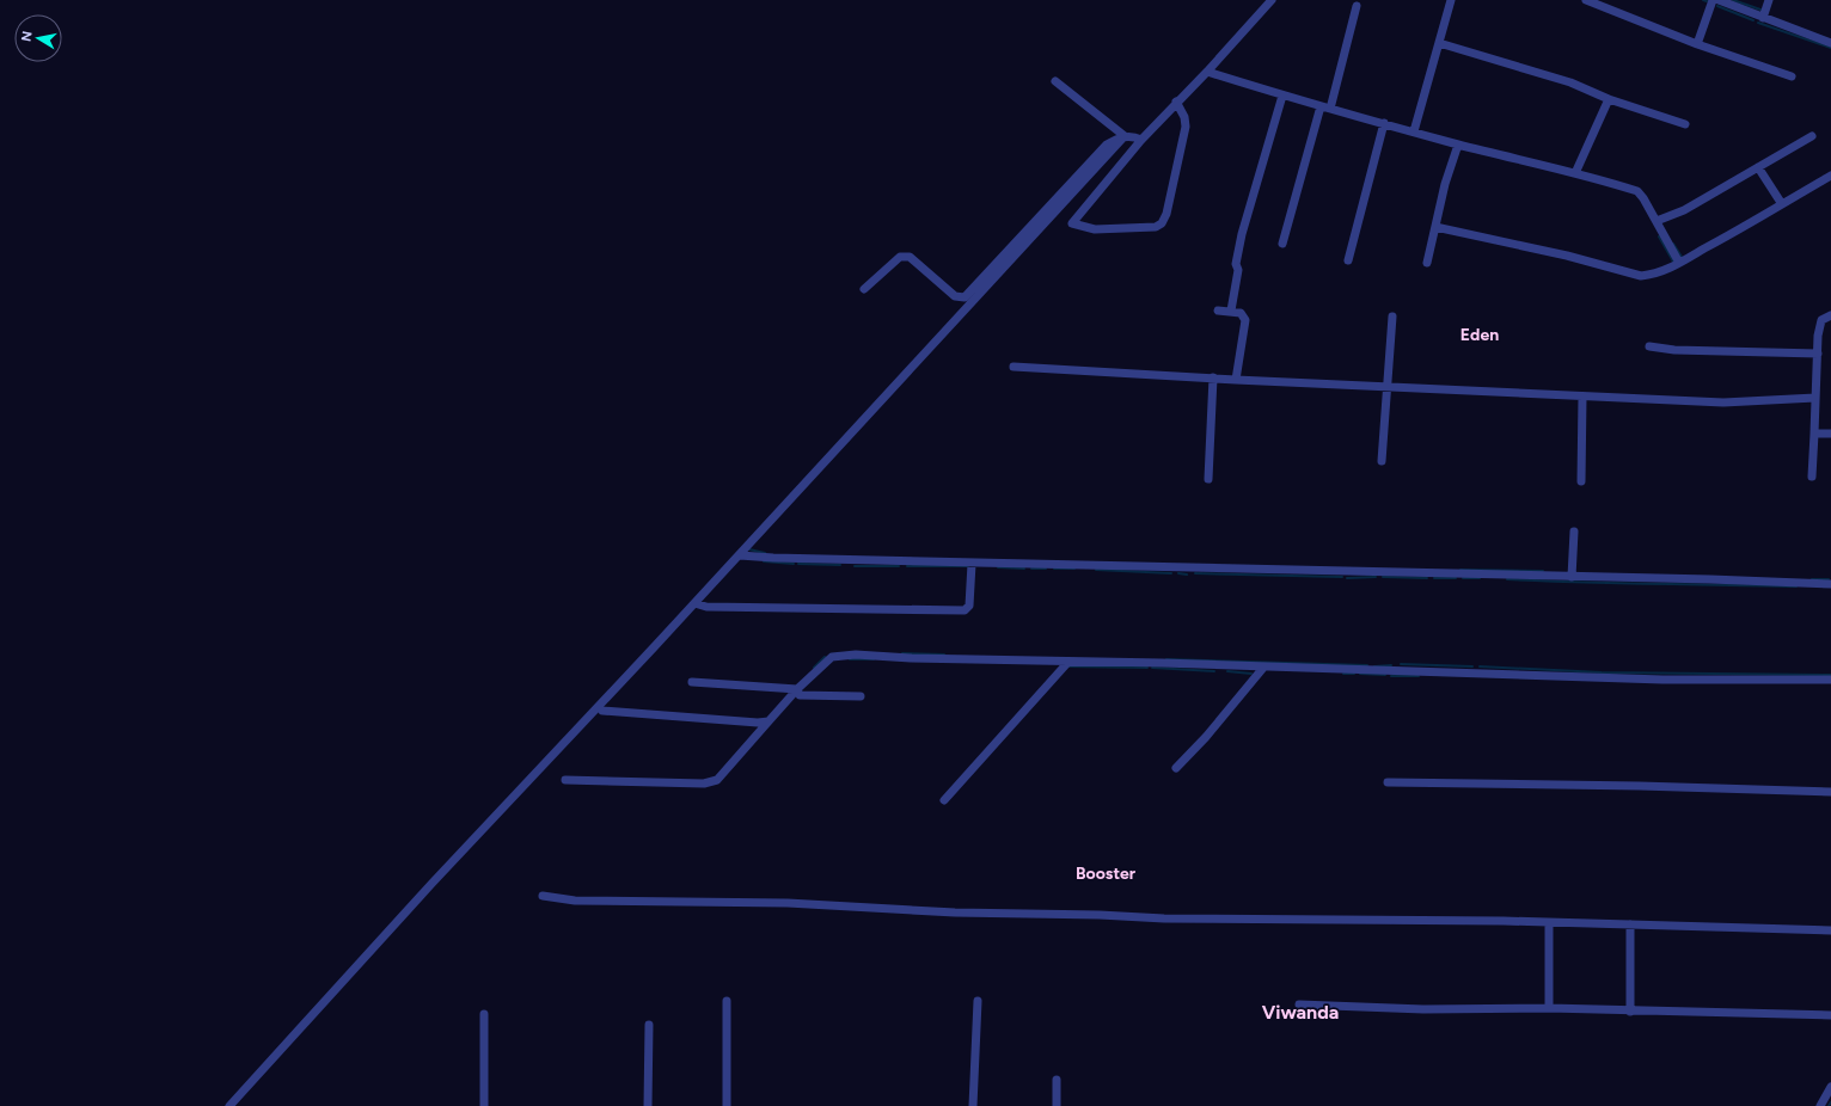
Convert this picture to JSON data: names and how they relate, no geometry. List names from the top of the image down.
{
  "districts": ["Eden", "Booster", "Viwanda"],
  "north": "left"
}
